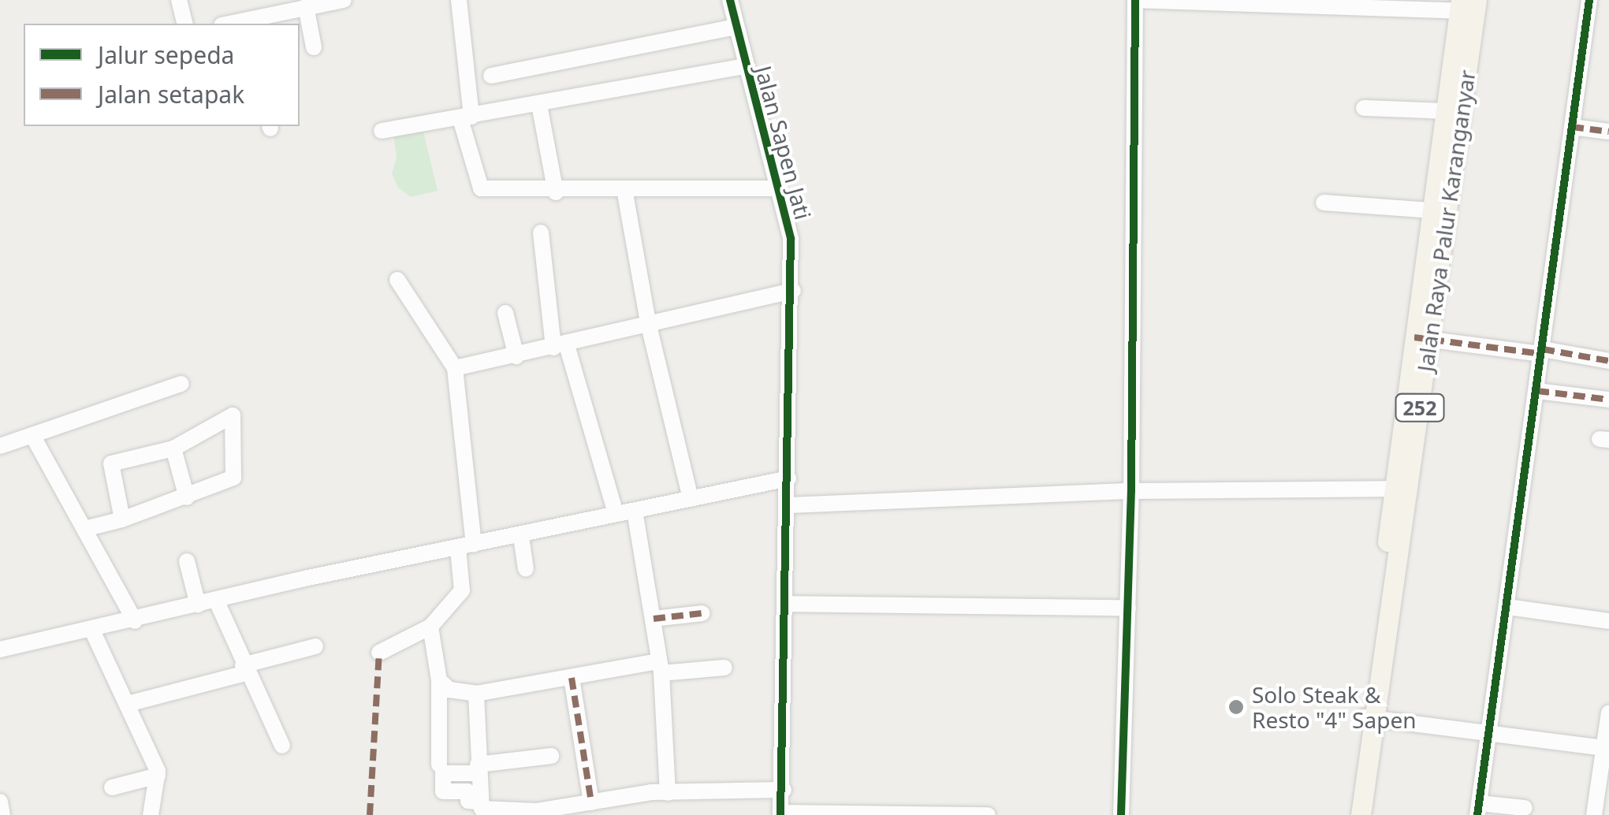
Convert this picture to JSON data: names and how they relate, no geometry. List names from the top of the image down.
{
  "streets": {
    "main road": ["Jalan Raya Palur Karanganyar", "252"],
    "street": ["Jalan Sapen Jati"]
  },
  "places": ["Solo Steak & Resto \"4\" Sapen"],
  "legend": ["Jalur sepeda", "Jalan setapak"]
}
